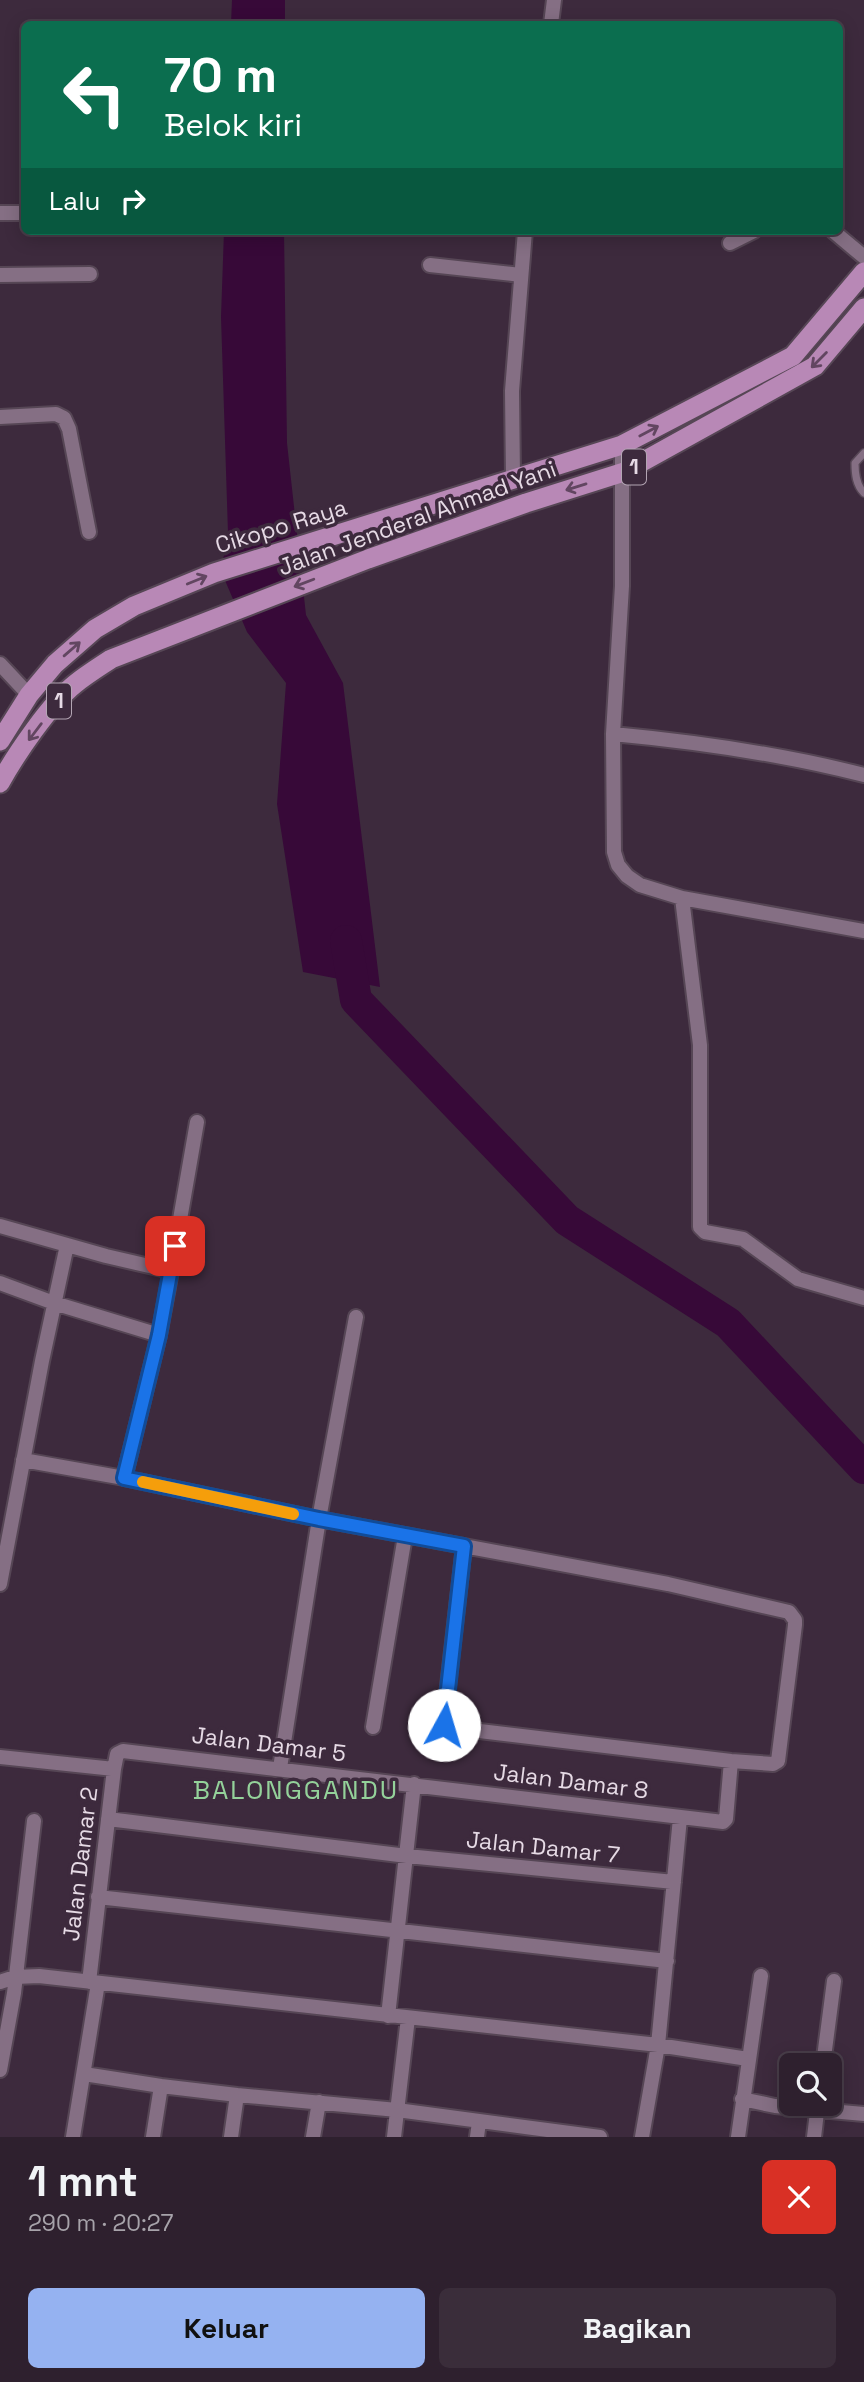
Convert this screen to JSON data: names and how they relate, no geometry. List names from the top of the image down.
{
  "streets": {
    "highway": ["1", "Jalan Jenderal Ahmad Yani", "Cikopo Raya"],
    "street": [
      "Jalan Damar 5",
      "Jalan Damar 8",
      "Jalan Damar 7",
      "Jalan Damar 2"
    ]
  },
  "crossings": [
    ["1", "Cikopo Raya"],
    ["Jalan Damar 5", "Jalan Damar 8"],
    ["Jalan Damar 5", "Jalan Damar 2"],
    ["Jalan Damar 7", "Jalan Damar 2"]
  ],
  "one_way": ["Cikopo Raya"],
  "districts": ["BALONGGANDU"],
  "page": {
    "turn": ["70 m", "Belok kiri"],
    "then": "Lalu",
    "heading": ["1 mnt", "290 m · 20:27"],
    "buttons": ["Keluar", "Bagikan"]
  }
}
